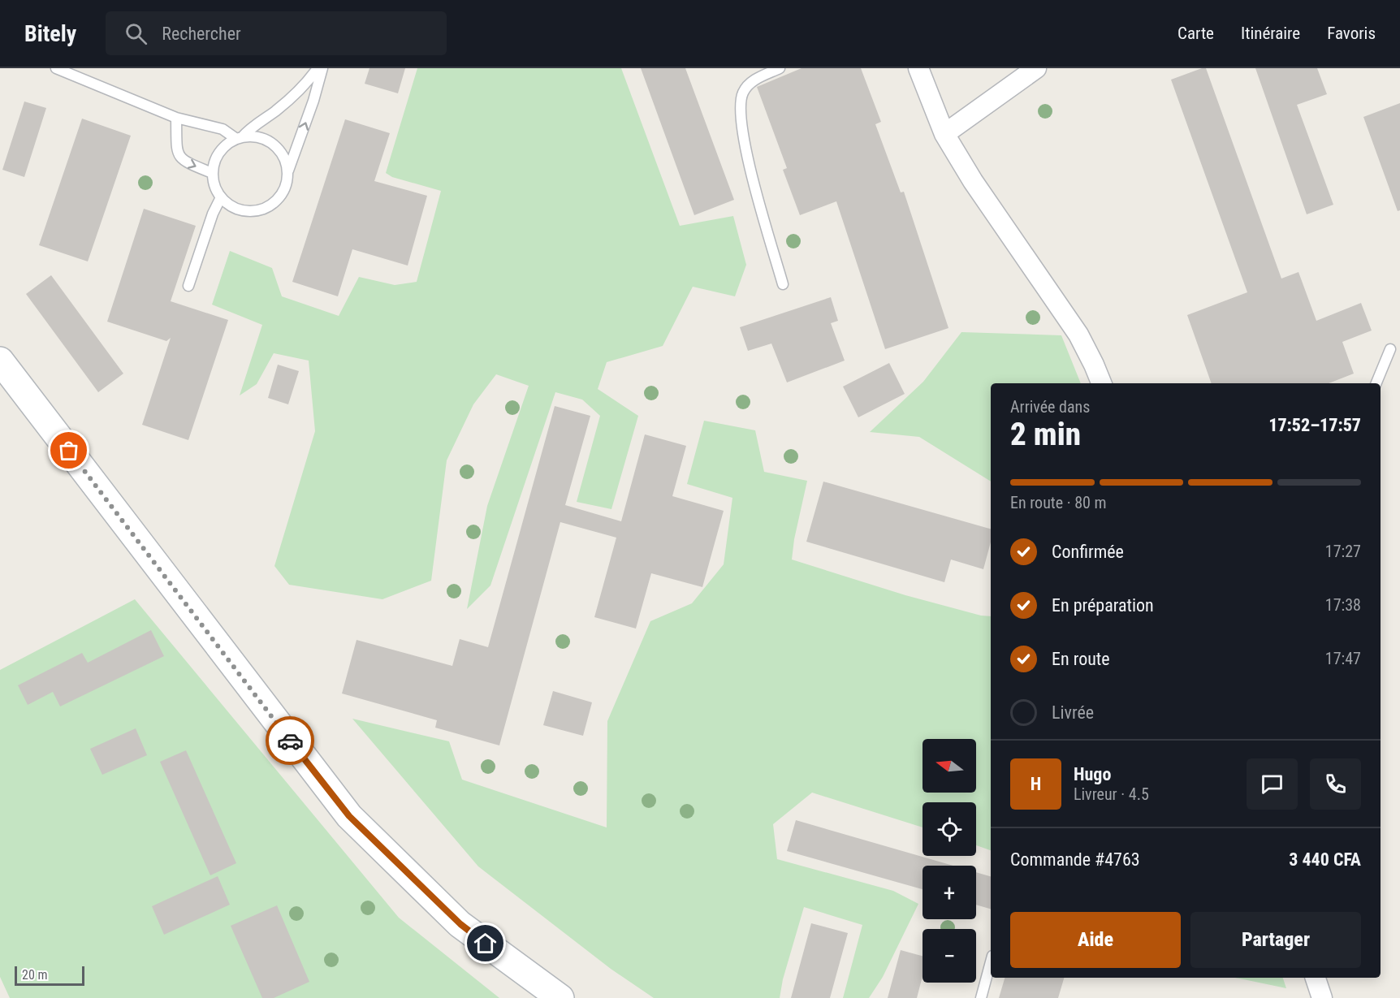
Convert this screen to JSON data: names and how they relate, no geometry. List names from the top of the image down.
{
  "scale_bar": "20 m",
  "north": "left",
  "page": {
    "header": "Bitely",
    "search": "Rechercher",
    "nav": ["Carte", "Itinéraire", "Favoris"],
    "heading": ["2 min", "Arrivée dans", "17:52–17:57"],
    "panel": [
      "Hugo",
      "Livreur · 4.5",
      "Commande #4763",
      "3 440 CFA"
    ],
    "bar": "En route · 80 m",
    "list": [
      ["Confirmée", "17:27"],
      ["En préparation", "17:38"],
      ["En route", "17:47"],
      "Livrée"
    ],
    "map_buttons": ["+", "−"],
    "round": "H",
    "buttons": ["Aide", "Partager"],
    "scale": "20 m"
  }
}
